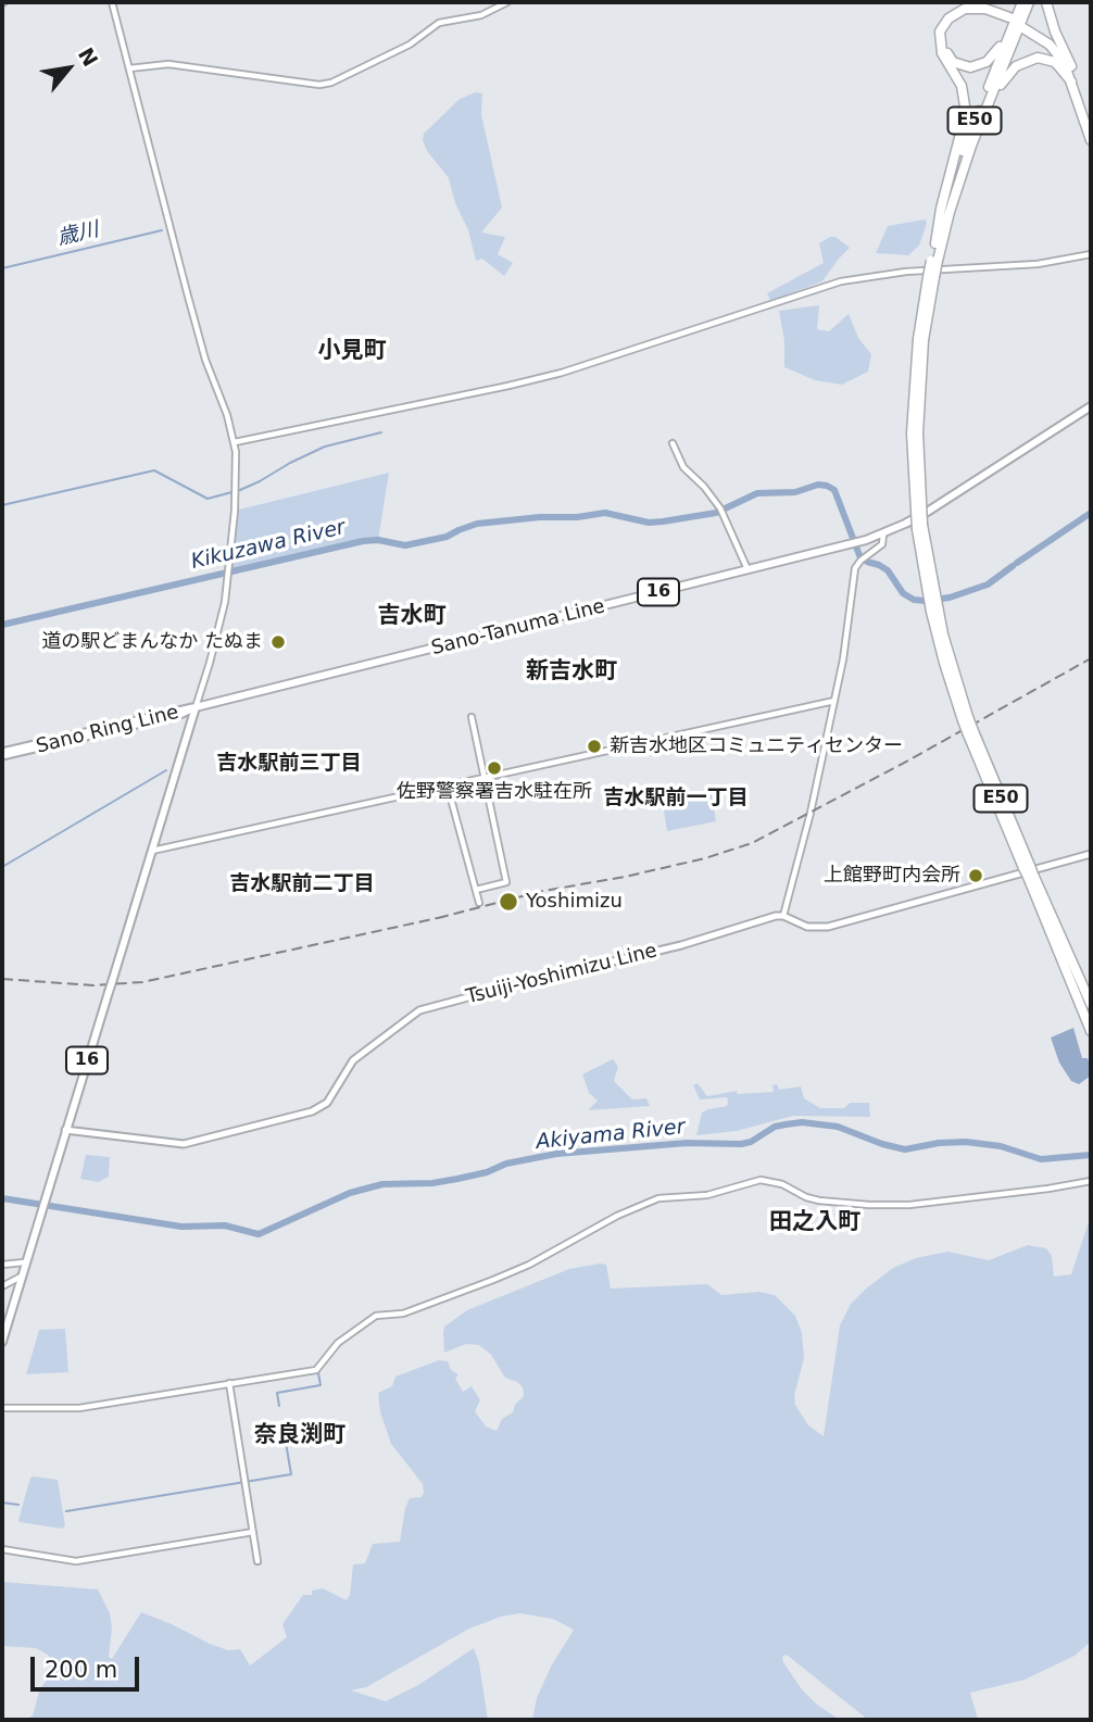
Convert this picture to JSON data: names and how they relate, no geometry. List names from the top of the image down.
{
  "streets": {
    "highway": ["E50"],
    "main road": [
      "16",
      "Sano-Tanuma Line",
      "Sano Ring Line",
      "Tsuiji-Yoshimizu Line"
    ]
  },
  "crossings": [
    ["16", "Sano-Tanuma Line"],
    ["16", "Sano Ring Line"],
    ["16", "Tsuiji-Yoshimizu Line"],
    ["Sano-Tanuma Line", "Sano Ring Line"]
  ],
  "districts": [
    "小見町",
    "吉水町",
    "新吉水町",
    "吉水駅前三丁目",
    "吉水駅前一丁目",
    "吉水駅前二丁目",
    "田之入町",
    "奈良渕町"
  ],
  "water": ["歳川", "Kikuzawa River", "Akiyama River"],
  "places": [
    "道の駅どまんなか たぬま",
    "新吉水地区コミュニティセンター",
    "佐野警察署吉水駐在所",
    "上館野町内会所",
    "Yoshimizu"
  ],
  "scale_bar": "200 m",
  "north": "top right"
}
